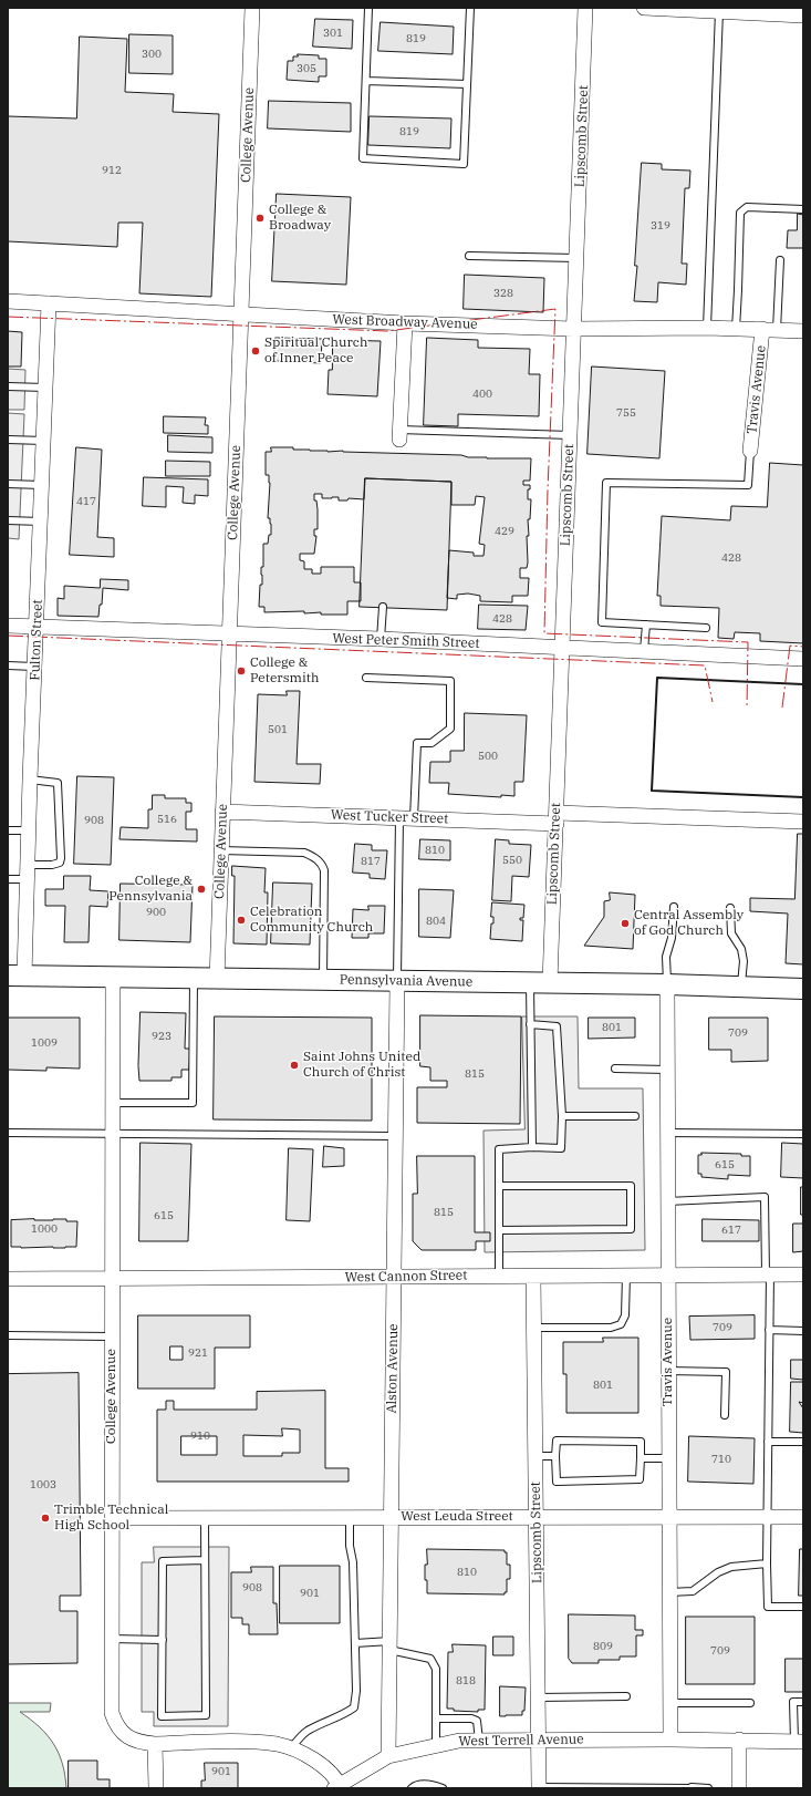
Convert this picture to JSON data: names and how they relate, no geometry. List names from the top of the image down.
{
  "streets": {
    "street": [
      "College Avenue",
      "Lipscomb Street",
      "West Broadway Avenue",
      "Travis Avenue",
      "Fulton Street",
      "West Peter Smith Street",
      "West Tucker Street",
      "Pennsylvania Avenue",
      "West Cannon Street",
      "Alston Avenue",
      "West Leuda Street",
      "West Terrell Avenue"
    ]
  },
  "crossings": [
    ["College Avenue", "West Broadway Avenue"],
    ["College Avenue", "West Peter Smith Street"],
    ["College Avenue", "West Tucker Street"],
    ["College Avenue", "Pennsylvania Avenue"],
    ["College Avenue", "West Cannon Street"],
    ["College Avenue", "West Leuda Street"],
    ["College Avenue", "West Terrell Avenue"],
    ["Lipscomb Street", "West Broadway Avenue"],
    ["Lipscomb Street", "West Peter Smith Street"],
    ["Lipscomb Street", "West Tucker Street"],
    ["Lipscomb Street", "Pennsylvania Avenue"],
    ["Lipscomb Street", "West Cannon Street"],
    ["Lipscomb Street", "West Leuda Street"],
    ["Lipscomb Street", "West Terrell Avenue"],
    ["West Broadway Avenue", "Travis Avenue"],
    ["West Broadway Avenue", "Fulton Street"],
    ["Travis Avenue", "Pennsylvania Avenue"],
    ["Travis Avenue", "West Cannon Street"],
    ["Travis Avenue", "West Leuda Street"],
    ["Travis Avenue", "West Terrell Avenue"],
    ["Fulton Street", "West Peter Smith Street"],
    ["Fulton Street", "Pennsylvania Avenue"],
    ["Pennsylvania Avenue", "Alston Avenue"],
    ["West Cannon Street", "Alston Avenue"],
    ["Alston Avenue", "West Leuda Street"],
    ["Alston Avenue", "West Terrell Avenue"]
  ],
  "places": [
    "College & Broadway",
    "Spiritual Church of Inner Peace",
    "College & Petersmith",
    "College & Pennsylvania",
    "Celebration Community Church",
    "Central Assembly of God Church",
    "Saint Johns United Church of Christ",
    "Trimble Technical High School"
  ],
  "house_numbers": [
    "301",
    "819",
    "300",
    "305",
    "819",
    "912",
    "319",
    "328",
    "400",
    "755",
    "417",
    "429",
    "428",
    "428",
    "501",
    "500",
    "516",
    "908",
    "810",
    "550",
    "817",
    "900",
    "804",
    "801",
    "709",
    "923",
    "1009",
    "815",
    "615",
    "815",
    "615",
    "1000",
    "617",
    "709",
    "921",
    "801",
    "910",
    "710",
    "1003",
    "810",
    "908",
    "901",
    "809",
    "709",
    "818",
    "901"
  ]
}
